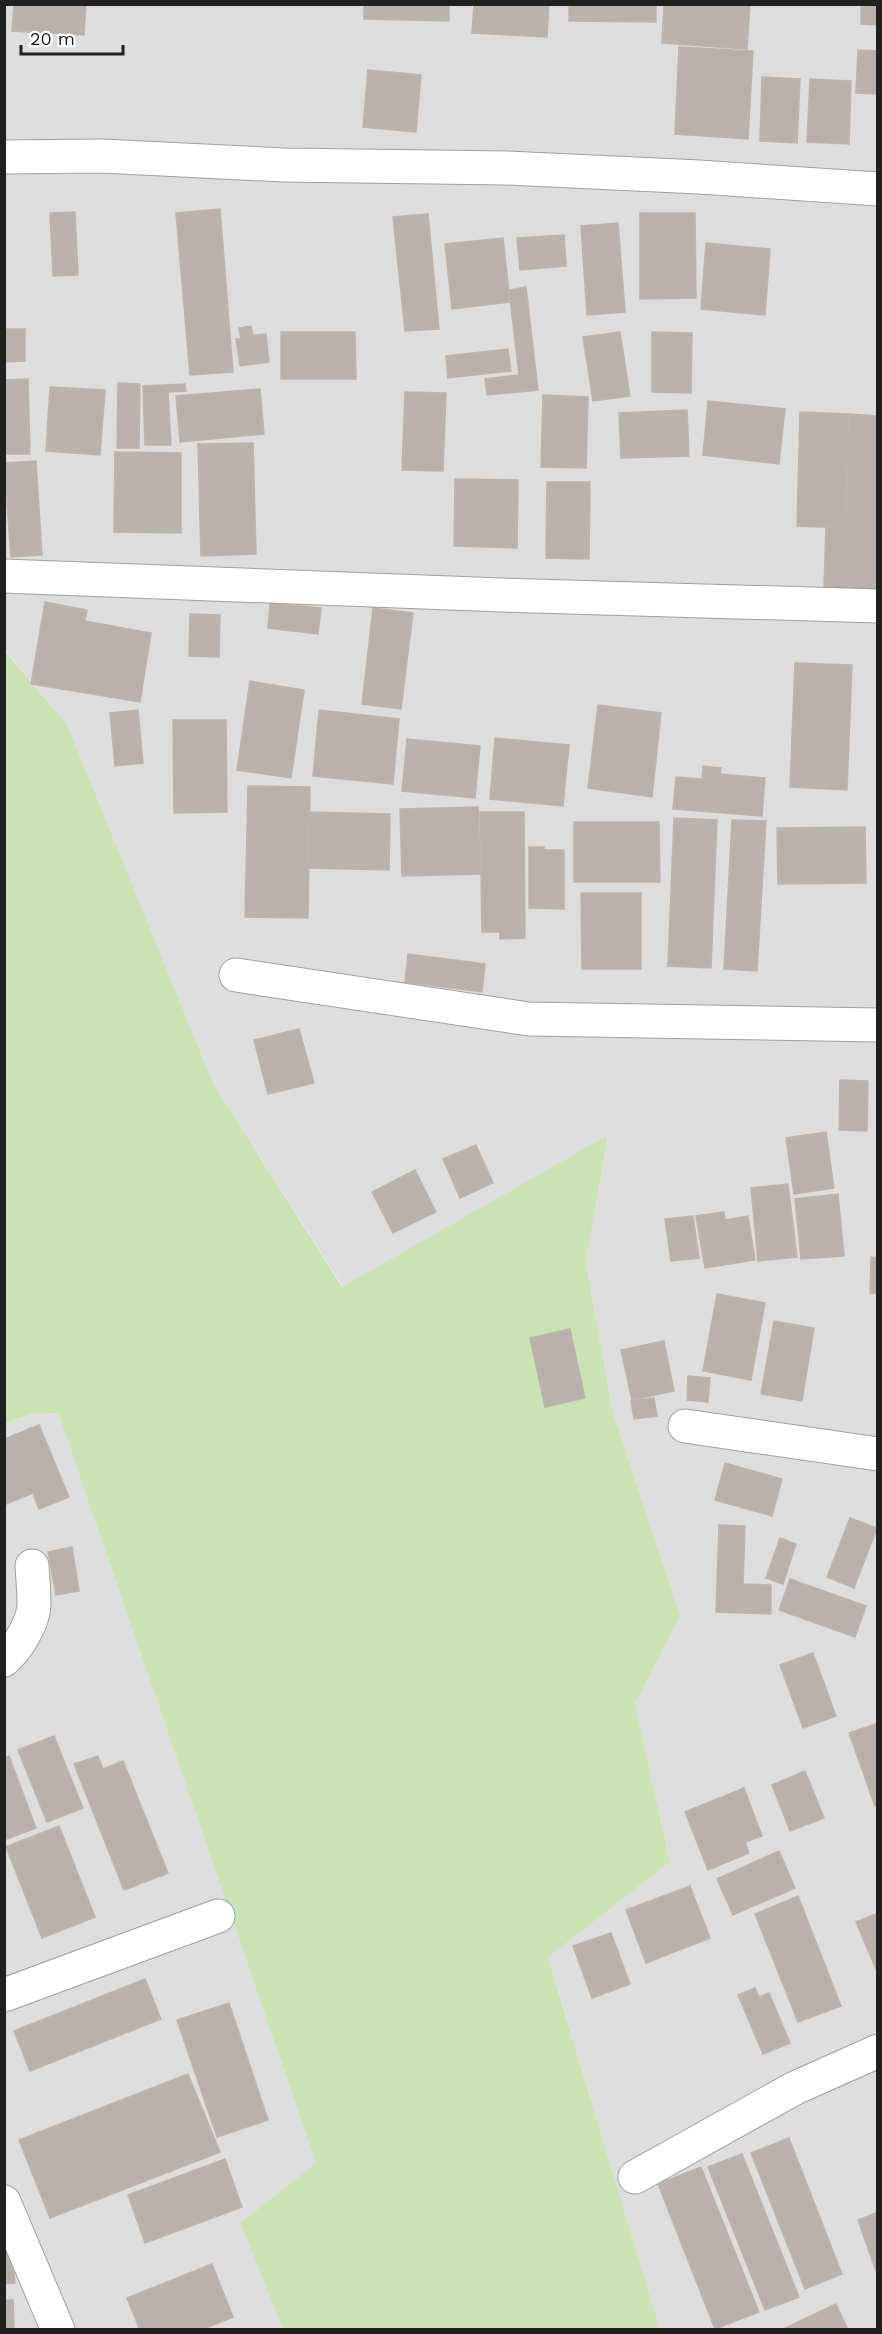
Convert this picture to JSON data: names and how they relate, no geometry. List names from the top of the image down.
{
  "scale_bar": "20 m"
}
